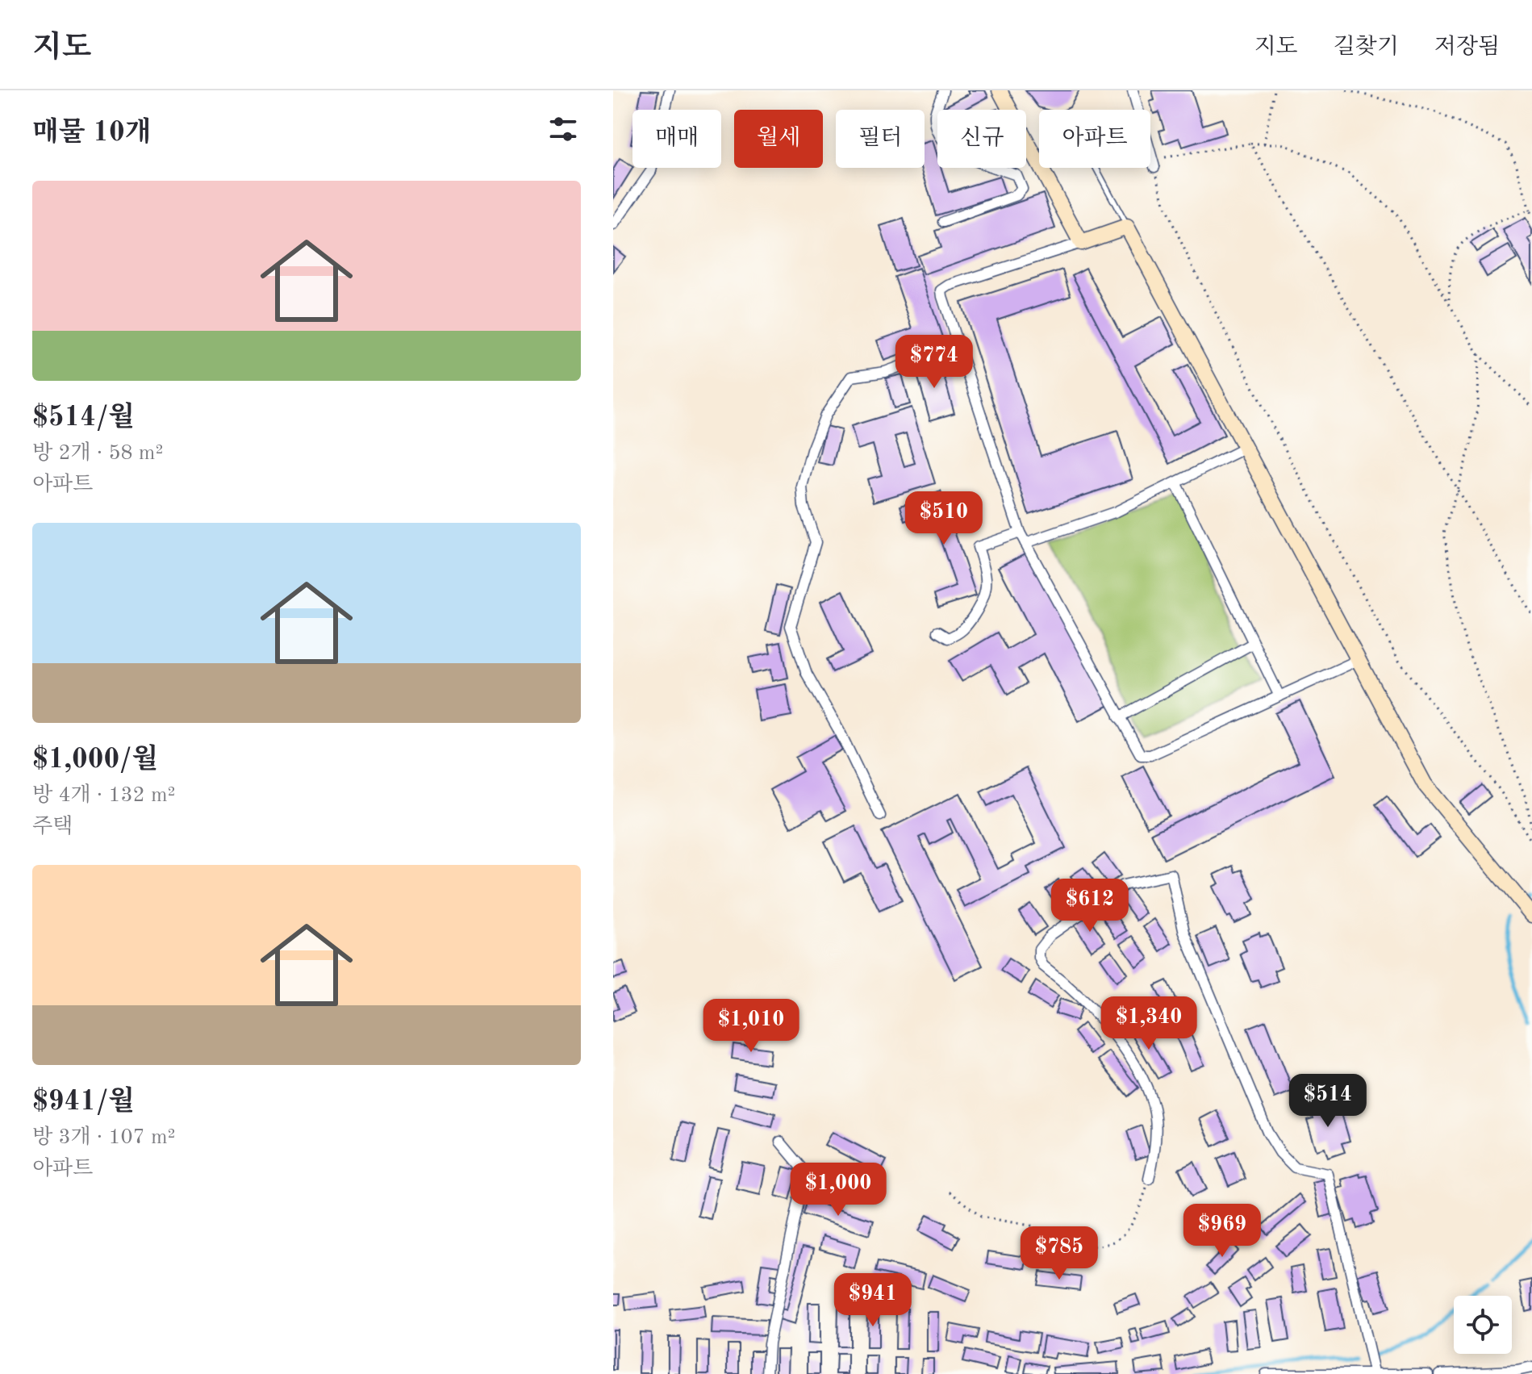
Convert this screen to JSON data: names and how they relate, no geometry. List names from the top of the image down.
{
  "page": {
    "header": "지도",
    "nav": ["지도", "길찾기", "저장됨"],
    "heading": "매물 10개",
    "chip": [
      "매매",
      "월세",
      "필터",
      "신규",
      "아파트"
    ],
    "list": [
      {
        "name": "$514/월",
        "note": "방 2개 · 58 m² · 아파트"
      },
      {
        "name": "$1,000/월",
        "note": "방 4개 · 132 m² · 주택"
      },
      {
        "name": "$941/월",
        "note": "방 3개 · 107 m² · 아파트"
      }
    ],
    "price": [
      "$774",
      "$510",
      "$612",
      "$1,340",
      "$1,010",
      "$514",
      "$1,000",
      "$969",
      "$785",
      "$941"
    ]
  }
}
